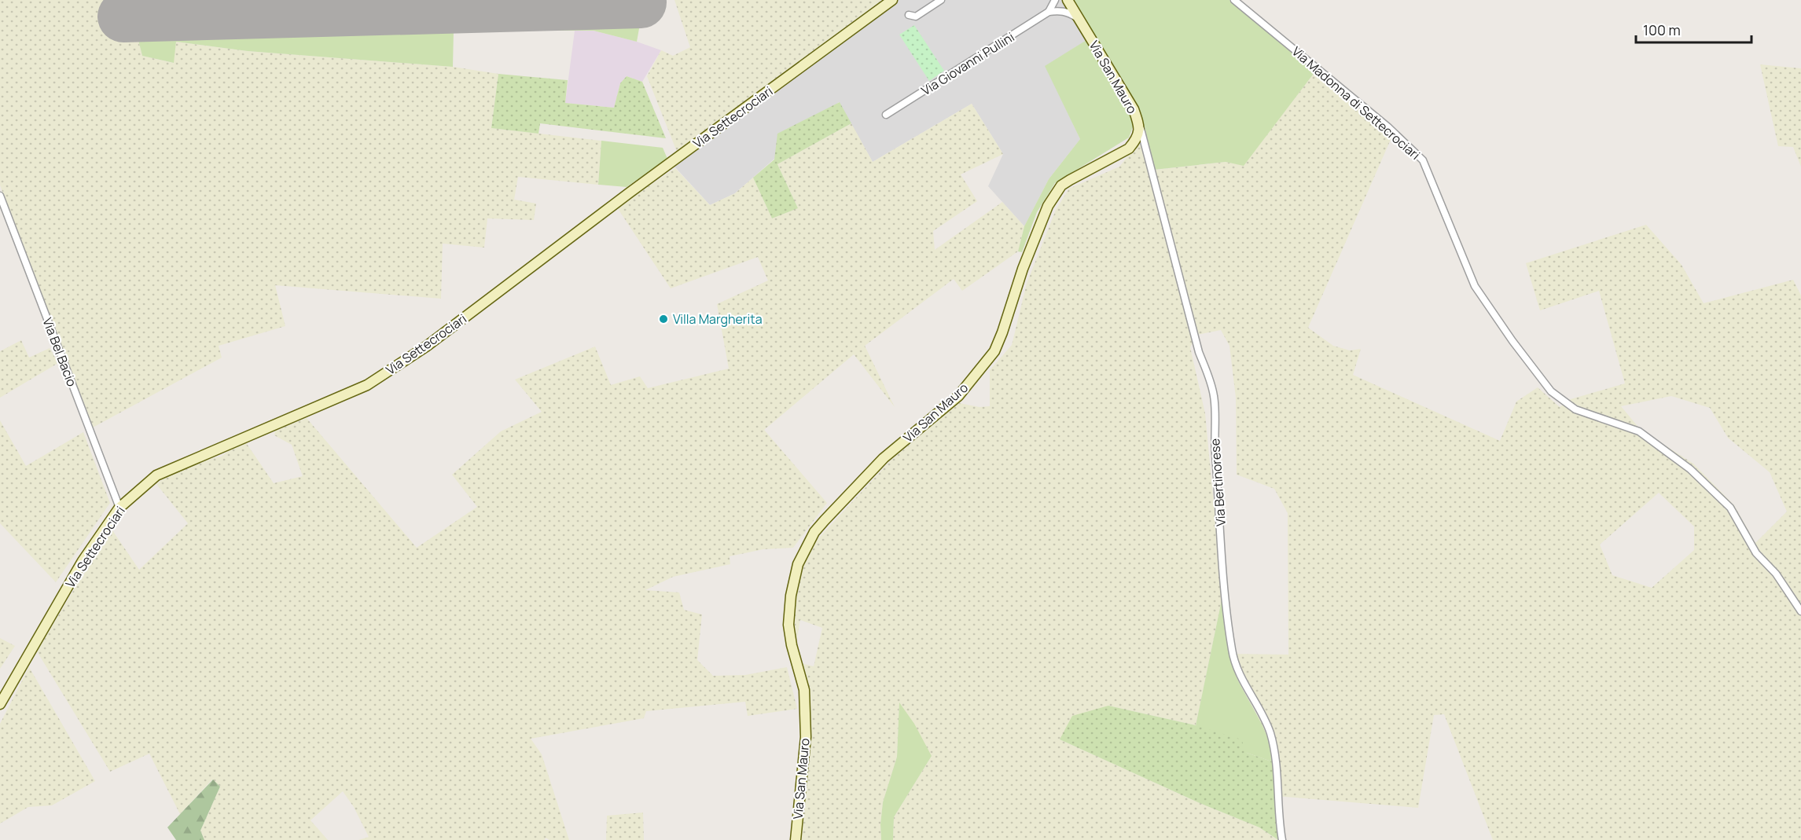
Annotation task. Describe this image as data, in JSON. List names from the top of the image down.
{
  "streets": {
    "main road": ["Via San Mauro", "Via Settecrociari"],
    "street": [
      "Via Giovanni Pullini",
      "Via Madonna di Settecrociari",
      "Via Bel Bacio",
      "Via Bertinorese"
    ]
  },
  "crossings": [
    ["Via Giovanni Pullini", "Via San Mauro"],
    ["Via San Mauro", "Via Bertinorese"],
    ["Via Settecrociari", "Via Bel Bacio"]
  ],
  "places": ["Villa Margherita"],
  "scale_bar": "100 m"
}
